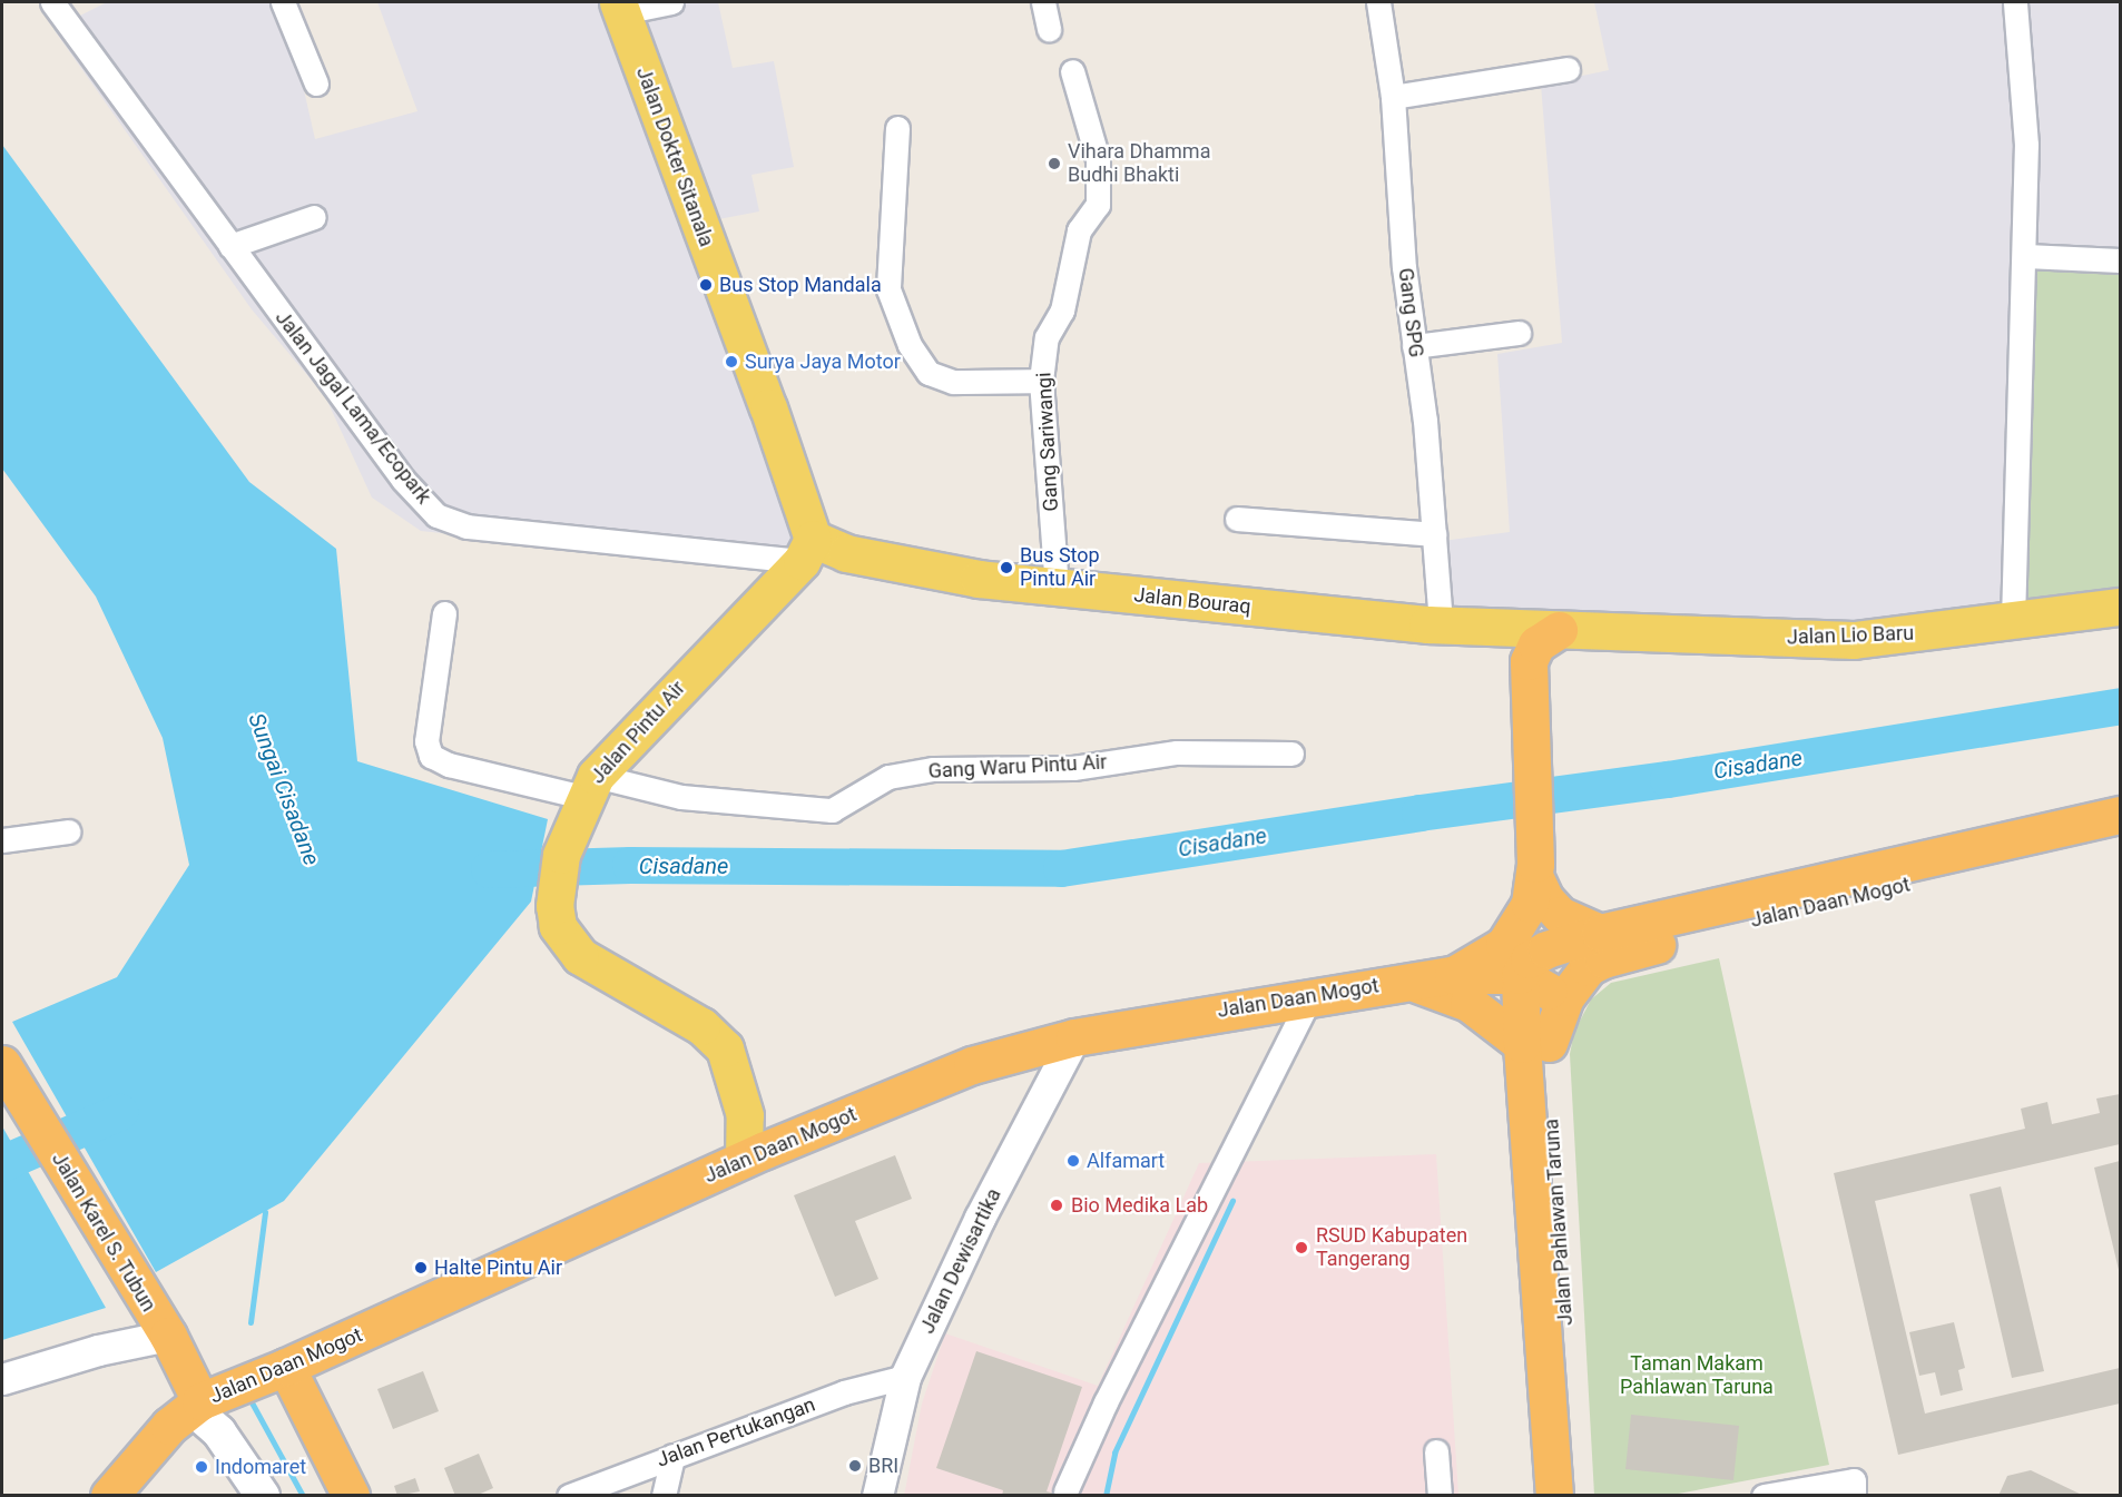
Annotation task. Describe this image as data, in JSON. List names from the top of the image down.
{
  "streets": {
    "highway": ["Jalan Daan Mogot", "Jalan Pahlawan Taruna", "Jalan Karel S. Tubun"],
    "main road": [
      "Jalan Dokter Sitanala",
      "Jalan Bouraq",
      "Jalan Lio Baru",
      "Jalan Pintu Air"
    ],
    "street": [
      "Gang SPG",
      "Jalan Jagal Lama/Ecopark",
      "Gang Sariwangi",
      "Gang Waru Pintu Air",
      "Jalan Dewisartika",
      "Jalan Pertukangan"
    ]
  },
  "crossings": [
    ["Jalan Dokter Sitanala", "Jalan Jagal Lama/Ecopark"],
    ["Jalan Dokter Sitanala", "Jalan Bouraq"],
    ["Jalan Dokter Sitanala", "Jalan Pintu Air"],
    ["Gang SPG", "Jalan Bouraq"],
    ["Jalan Jagal Lama/Ecopark", "Jalan Bouraq"],
    ["Jalan Jagal Lama/Ecopark", "Jalan Pintu Air"],
    ["Gang Sariwangi", "Jalan Bouraq"],
    ["Jalan Bouraq", "Jalan Lio Baru"],
    ["Jalan Bouraq", "Jalan Pintu Air"],
    ["Jalan Pintu Air", "Gang Waru Pintu Air"],
    ["Jalan Pintu Air", "Jalan Daan Mogot"],
    ["Jalan Daan Mogot", "Jalan Pahlawan Taruna"],
    ["Jalan Daan Mogot", "Jalan Karel S. Tubun"],
    ["Jalan Daan Mogot", "Jalan Dewisartika"],
    ["Jalan Dewisartika", "Jalan Pertukangan"]
  ],
  "water": ["Cisadane", "Sungai Cisadane"],
  "parks": ["Taman Makam Pahlawan Taruna"],
  "places": [
    "Vihara Dhamma Budhi Bhakti",
    "Bus Stop Mandala",
    "Surya Jaya Motor",
    "Bus Stop Pintu Air",
    "Alfamart",
    "Bio Medika Lab",
    "RSUD Kabupaten Tangerang",
    "Halte Pintu Air",
    "BRI",
    "Indomaret"
  ]
}
